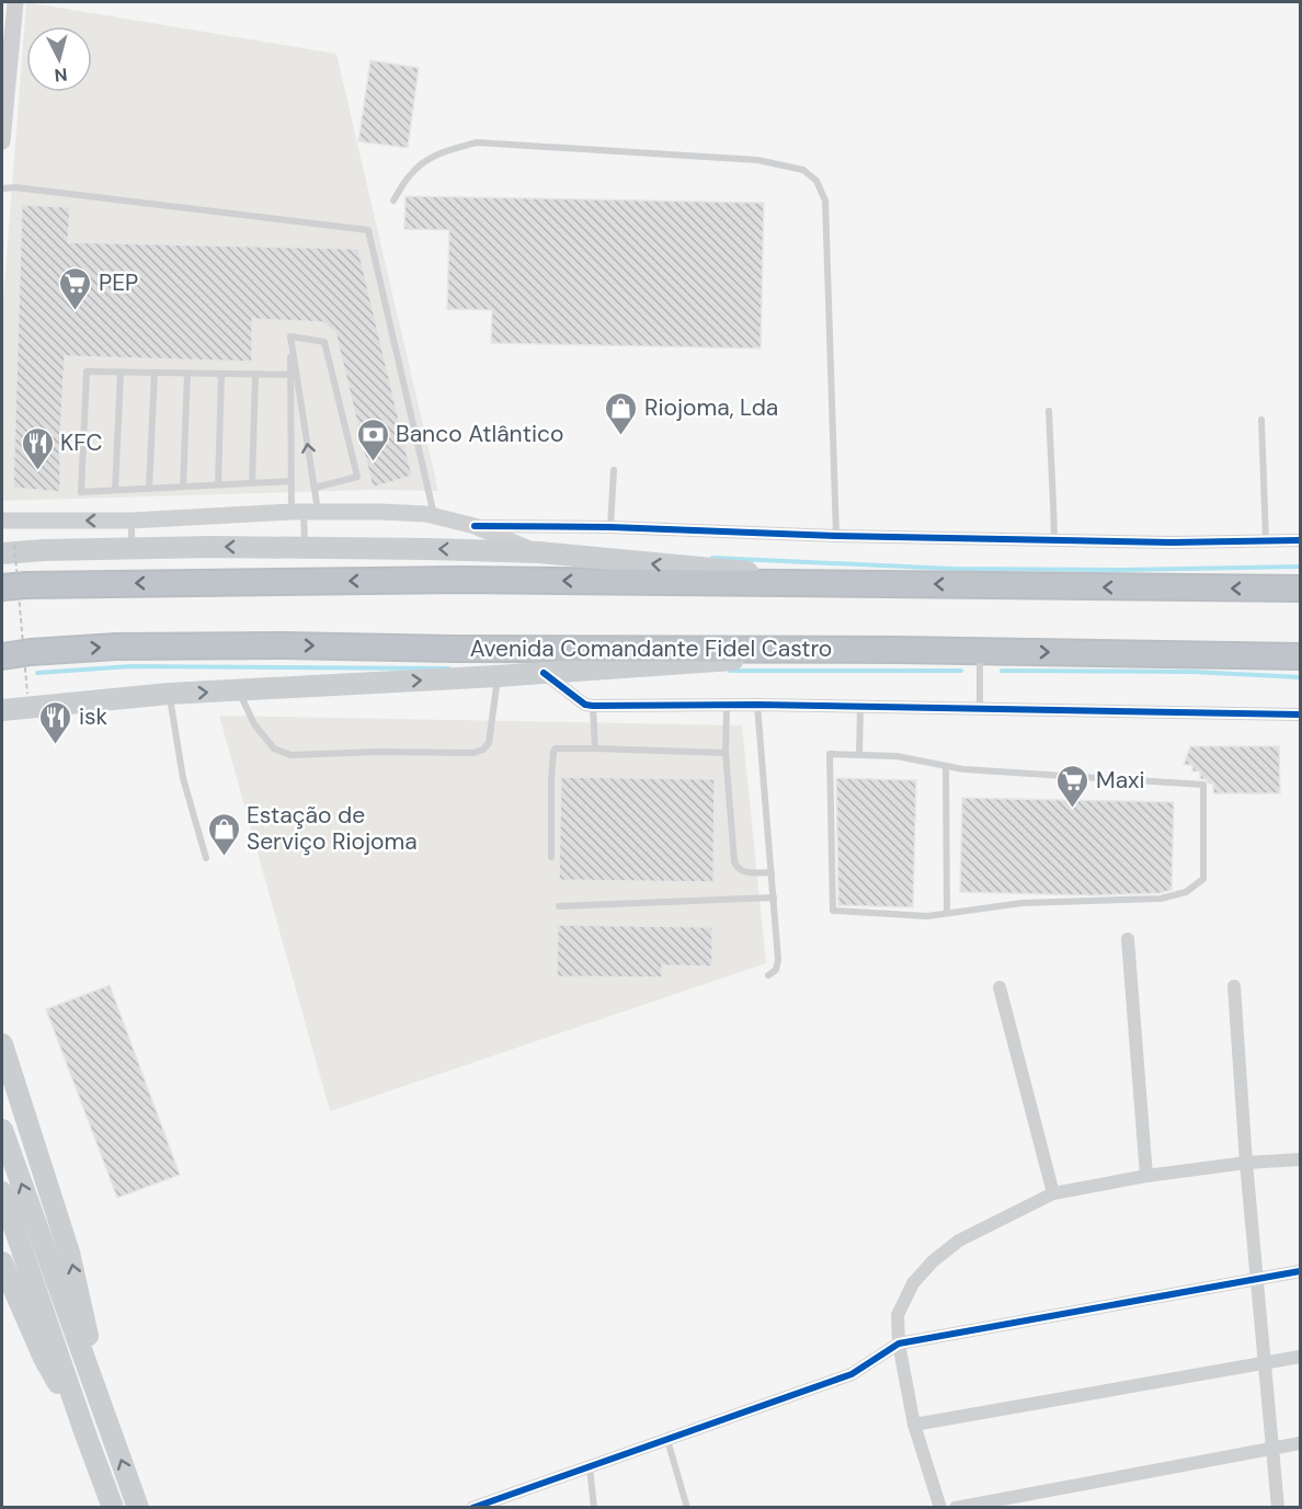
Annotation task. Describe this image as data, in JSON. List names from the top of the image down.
{
  "streets": {
    "highway": ["Avenida Comandante Fidel Castro"]
  },
  "places": {
    "supermarket": ["PEP", "Maxi"],
    "shop": ["Riojoma, Lda", "Estação de Serviço Riojoma"],
    "bank": ["Banco Atlântico"],
    "restaurant": ["KFC", "isk"]
  },
  "north": "bottom"
}
